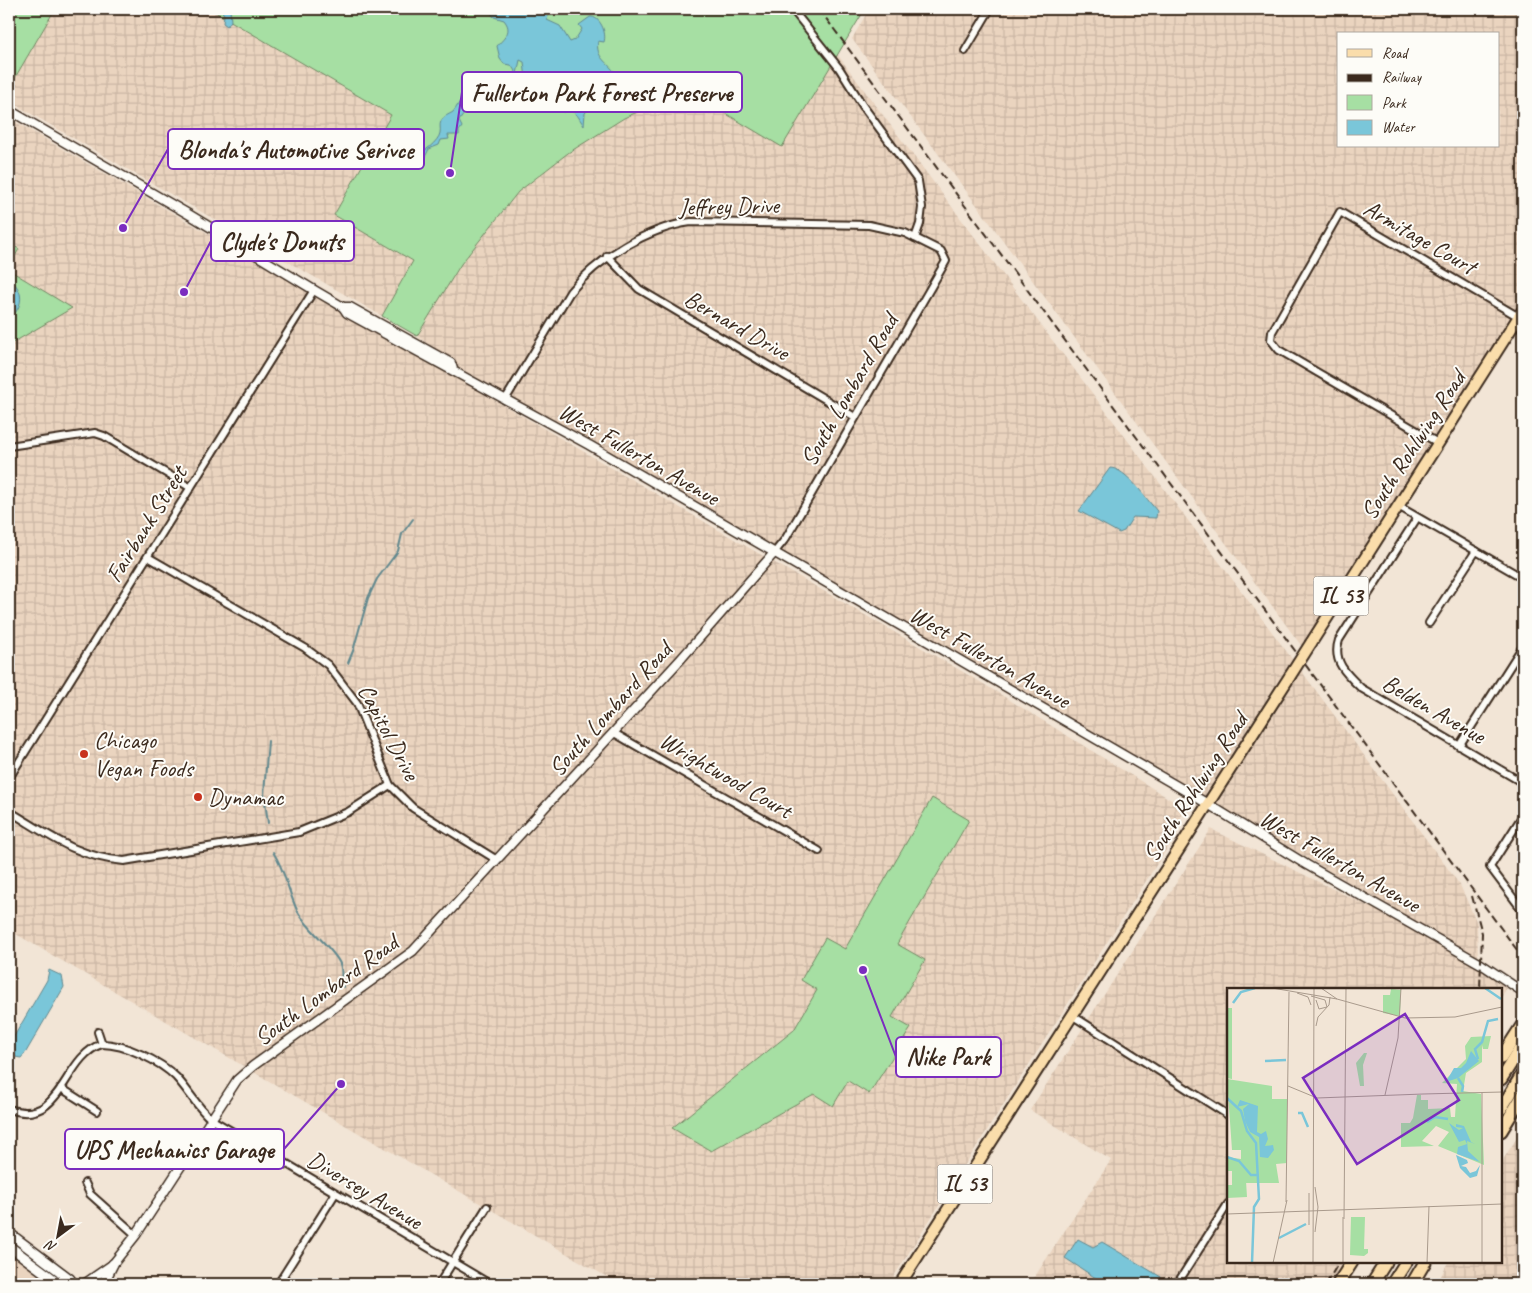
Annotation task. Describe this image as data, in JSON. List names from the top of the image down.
{
  "streets": {
    "main road": ["South Rohlwing Road", "IL 53"],
    "street": [
      "Jeffrey Drive",
      "Armitage Court",
      "Bernard Drive",
      "South Lombard Road",
      "West Fullerton Avenue",
      "Fairbank Street",
      "Belden Avenue",
      "Capitol Drive",
      "Wrightwood Court",
      "Diversey Avenue"
    ]
  },
  "crossings": [
    ["Jeffrey Drive", "Bernard Drive"],
    ["Jeffrey Drive", "South Lombard Road"],
    ["Jeffrey Drive", "West Fullerton Avenue"],
    ["Armitage Court", "South Rohlwing Road"],
    ["Bernard Drive", "South Lombard Road"],
    ["South Lombard Road", "West Fullerton Avenue"],
    ["South Lombard Road", "Capitol Drive"],
    ["South Lombard Road", "Wrightwood Court"],
    ["South Lombard Road", "Diversey Avenue"],
    ["South Rohlwing Road", "West Fullerton Avenue"],
    ["West Fullerton Avenue", "Fairbank Street"],
    ["Fairbank Street", "Capitol Drive"]
  ],
  "places": [
    "Fullerton Park Forest Preserve",
    "Blonda's Automotive Serivce",
    "Clyde's Donuts",
    "Chicago Vegan Foods",
    "Dynamac",
    "Nike Park",
    "UPS Mechanics Garage"
  ],
  "legend": [
    "Road",
    "Railway",
    "Park",
    "Water"
  ],
  "north": "bottom left"
}
